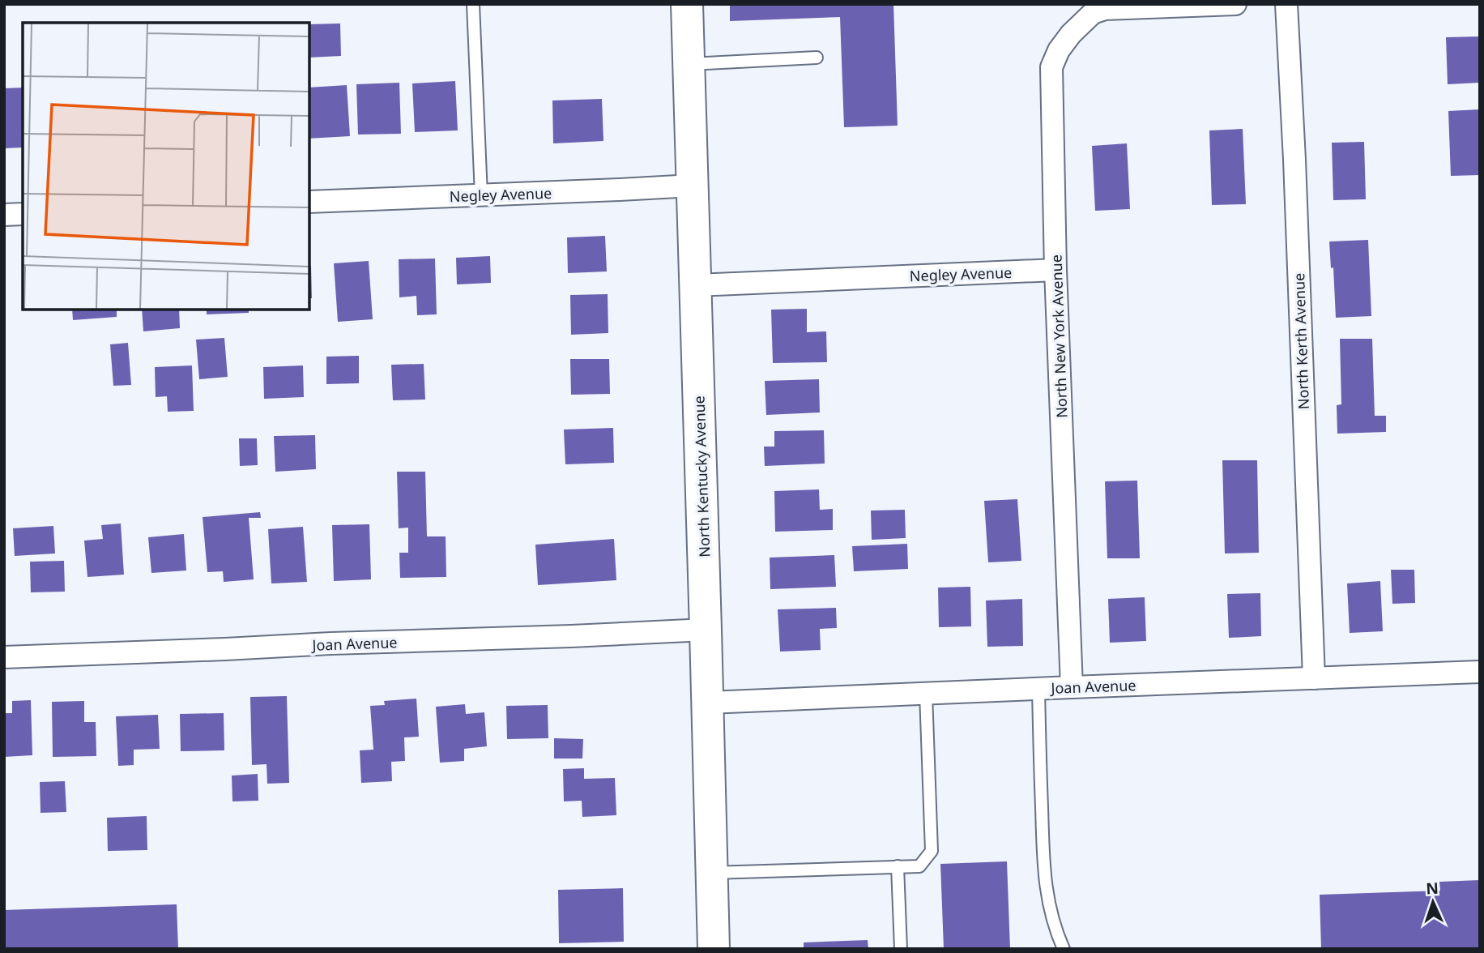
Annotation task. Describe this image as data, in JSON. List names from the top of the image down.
{
  "streets": {
    "street": [
      "Negley Avenue",
      "North New York Avenue",
      "North Kerth Avenue",
      "North Kentucky Avenue",
      "Joan Avenue"
    ]
  },
  "crossings": [
    ["Negley Avenue", "North New York Avenue"],
    ["Negley Avenue", "North Kentucky Avenue"],
    ["North New York Avenue", "Joan Avenue"],
    ["North Kerth Avenue", "Joan Avenue"],
    ["North Kentucky Avenue", "Joan Avenue"]
  ],
  "north": "top"
}
